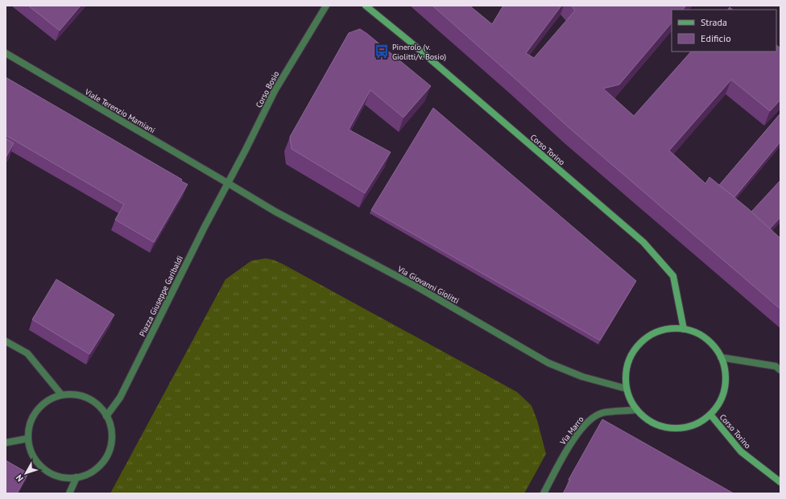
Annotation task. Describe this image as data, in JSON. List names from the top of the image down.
{
  "streets": {
    "main road": ["Corso Torino"],
    "street": [
      "Corso Bosio",
      "Viale Terenzio Mamiani",
      "Via Giovanni Giolitti",
      "Piazza Giuseppe Garibaldi",
      "Via Marro"
    ]
  },
  "crossings": [
    ["Corso Bosio", "Viale Terenzio Mamiani"],
    ["Corso Bosio", "Via Giovanni Giolitti"],
    ["Corso Bosio", "Piazza Giuseppe Garibaldi"],
    ["Viale Terenzio Mamiani", "Via Giovanni Giolitti"],
    ["Viale Terenzio Mamiani", "Piazza Giuseppe Garibaldi"],
    ["Corso Torino", "Via Giovanni Giolitti"],
    ["Corso Torino", "Via Marro"],
    ["Via Giovanni Giolitti", "Piazza Giuseppe Garibaldi"],
    ["Via Giovanni Giolitti", "Via Marro"]
  ],
  "places": {
    "bus stop": ["Pinerolo (v. Giolitti/v. Bosio)"]
  },
  "legend": ["Strada", "Edificio"],
  "north": "bottom left"
}
